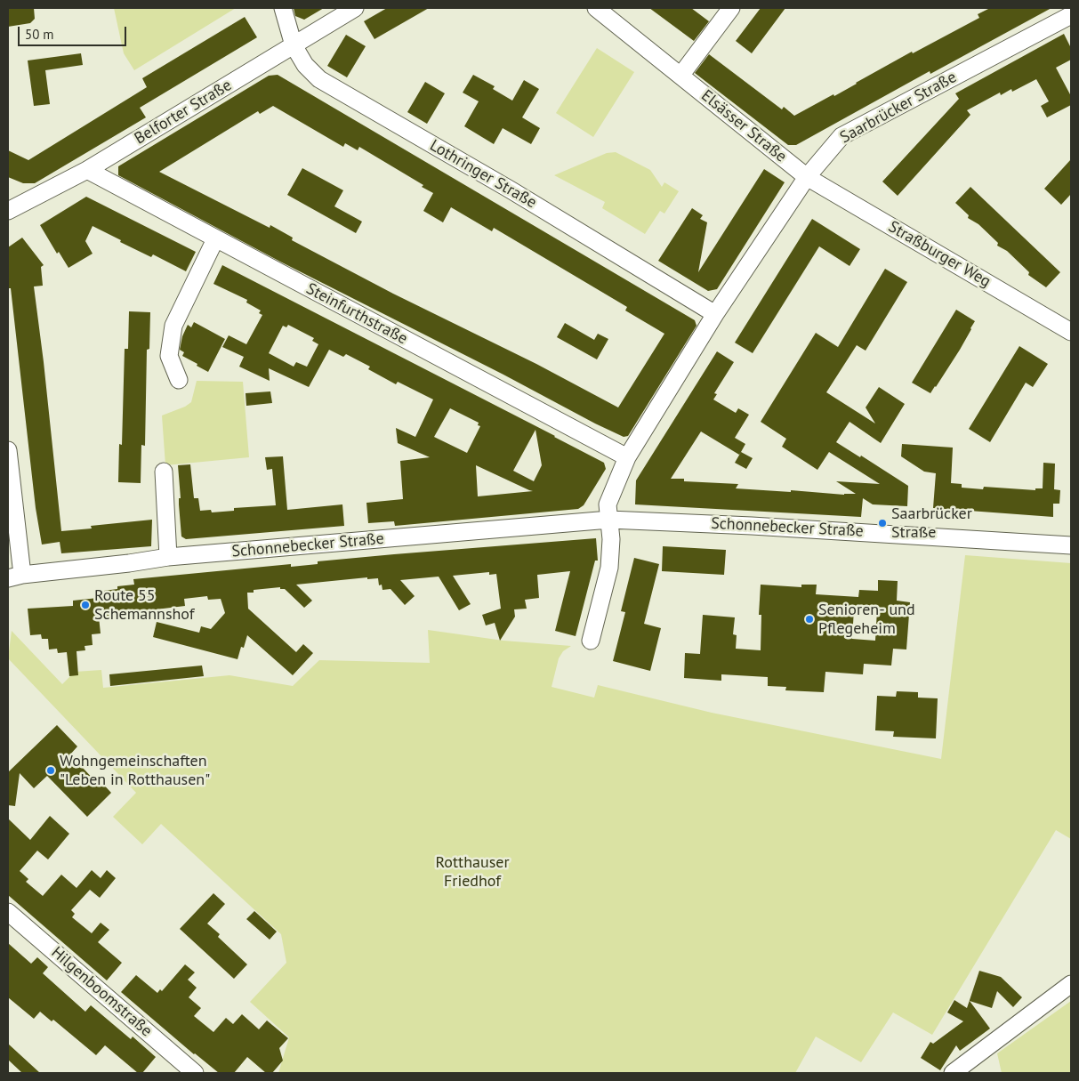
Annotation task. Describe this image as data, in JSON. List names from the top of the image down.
{
  "streets": {
    "street": [
      "Saarbrücker Straße",
      "Belforter Straße",
      "Elsässer Straße",
      "Lothringer Straße",
      "Straßburger Weg",
      "Steinfurthstraße",
      "Schonnebecker Straße",
      "Hilgenboomstraße"
    ]
  },
  "crossings": [
    ["Saarbrücker Straße", "Elsässer Straße"],
    ["Saarbrücker Straße", "Lothringer Straße"],
    ["Saarbrücker Straße", "Straßburger Weg"],
    ["Saarbrücker Straße", "Steinfurthstraße"],
    ["Saarbrücker Straße", "Schonnebecker Straße"],
    ["Belforter Straße", "Lothringer Straße"],
    ["Belforter Straße", "Steinfurthstraße"],
    ["Elsässer Straße", "Straßburger Weg"]
  ],
  "parks": ["Rotthauser Friedhof"],
  "places": [
    "Saarbrücker Straße",
    "Route 55 Schemannshof",
    "Senioren- und Pflegeheim",
    "Wohngemeinschaften \"Leben in Rotthausen\""
  ],
  "scale_bar": "50 m"
}
